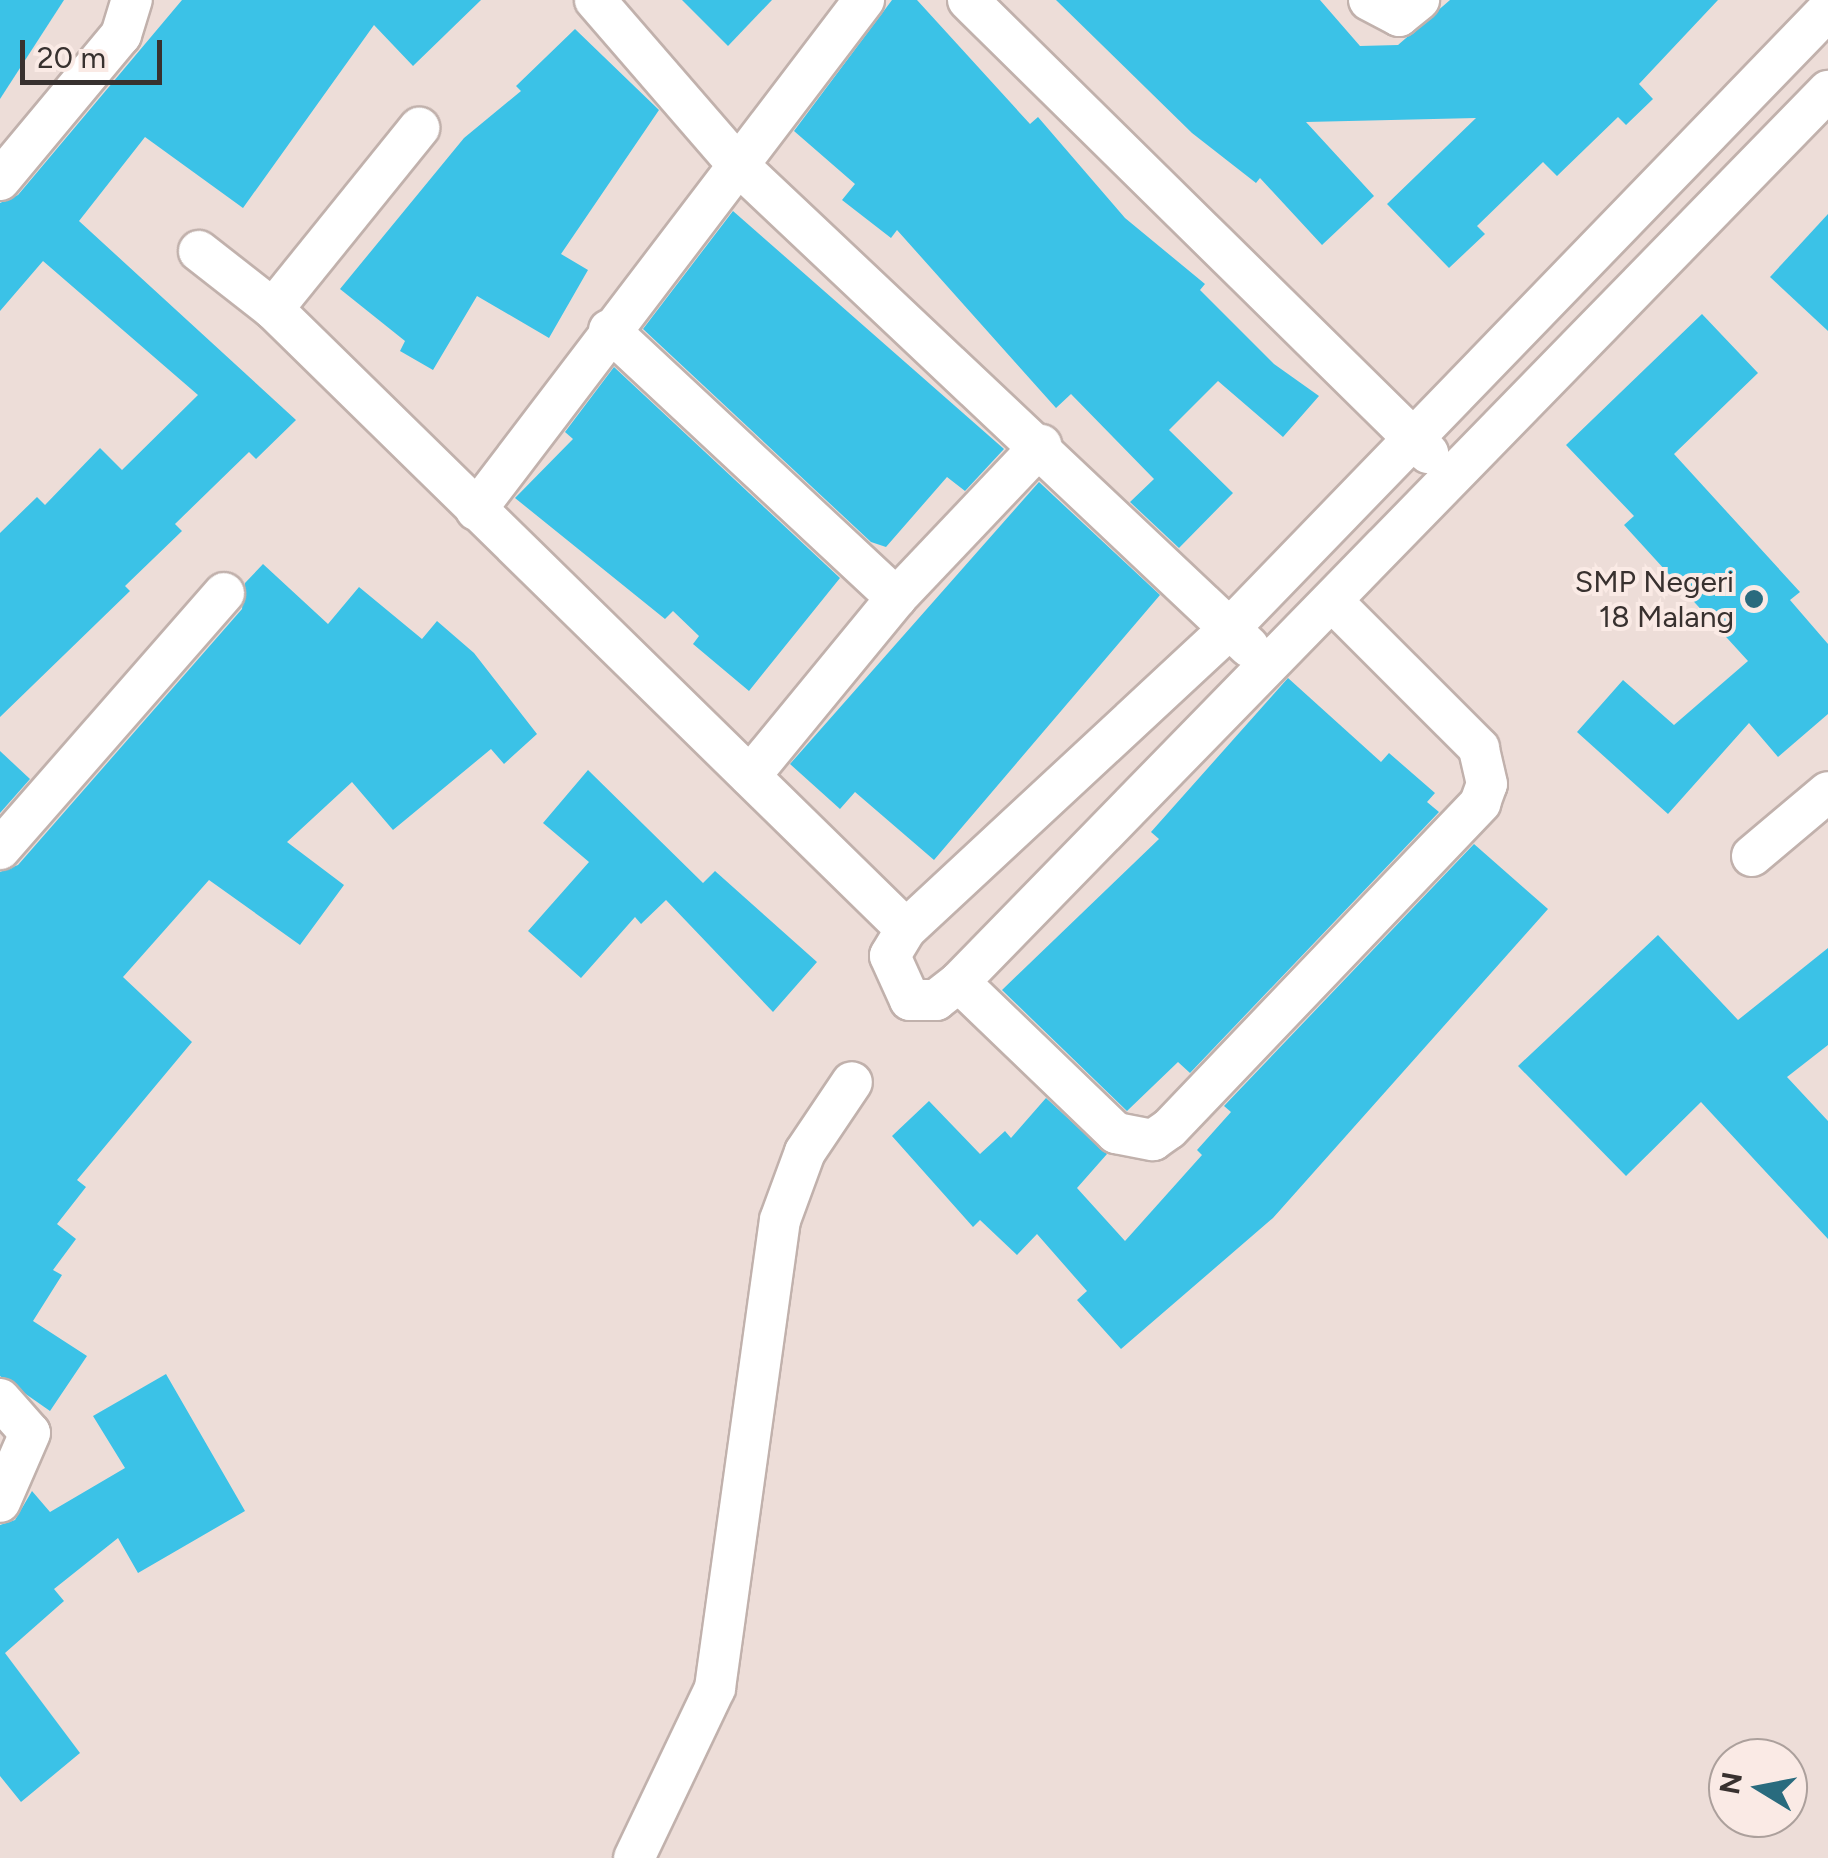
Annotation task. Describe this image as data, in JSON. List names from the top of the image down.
{
  "places": ["SMP Negeri 18 Malang"],
  "scale_bar": "20 m",
  "north": "left"
}
